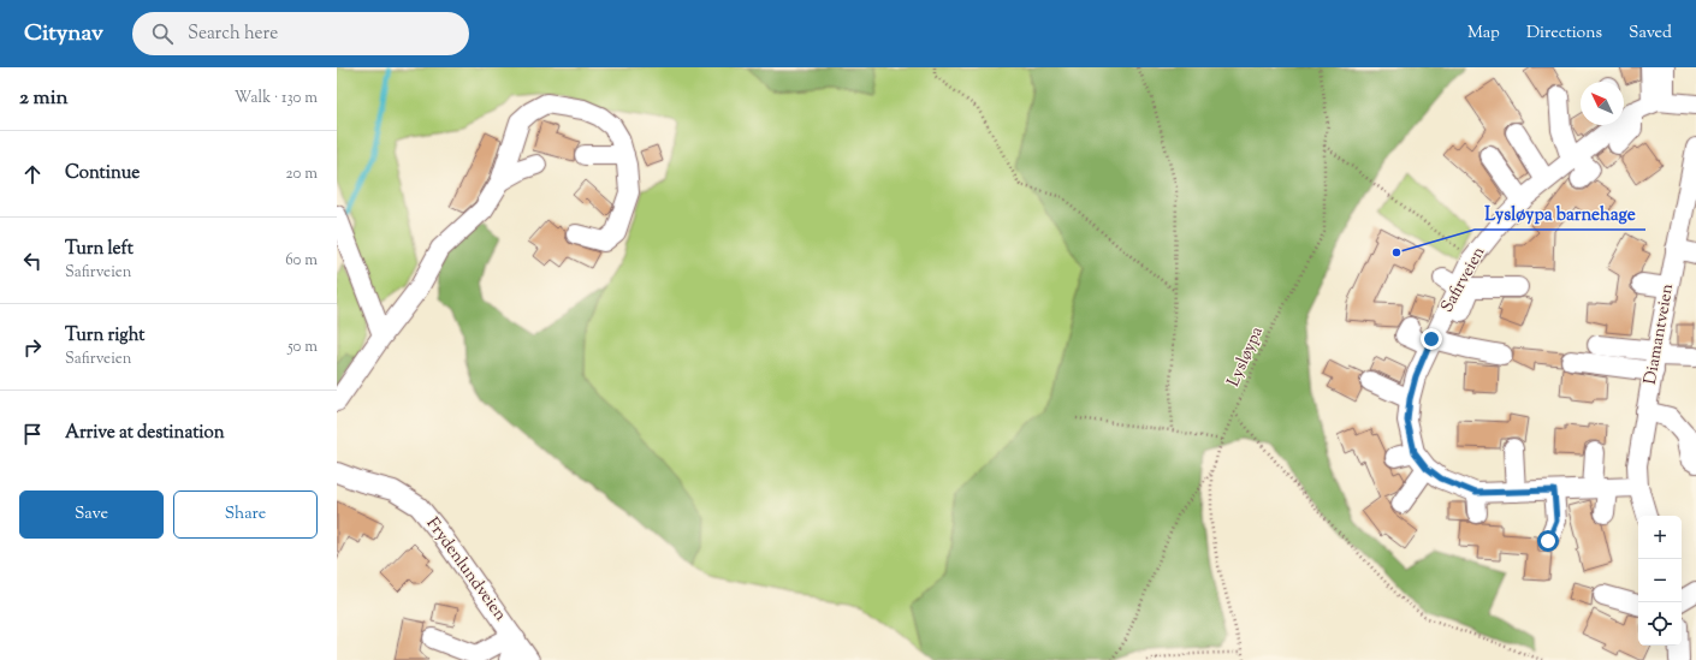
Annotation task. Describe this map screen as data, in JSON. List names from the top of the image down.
{
  "streets": {
    "street": ["Safirveien", "Diamantveien", "Frydenlundveien"],
    "path": ["Lysløypa"]
  },
  "crossings": [
    ["Safirveien", "Diamantveien"]
  ],
  "places": ["Lysløypa barnehage"],
  "north": "top left",
  "page": {
    "header": "Citynav",
    "search": "Search here",
    "nav": ["Map", "Directions", "Saved"],
    "heading": ["2 min", "Walk · 130 m"],
    "list": [
      ["Continue", "20 m"],
      ["Turn left", "Safirveien", "60 m"],
      ["Turn right", "Safirveien", "50 m"],
      "Arrive at destination"
    ],
    "buttons": ["Save", "Share"],
    "map_buttons": ["+", "−"]
  }
}
